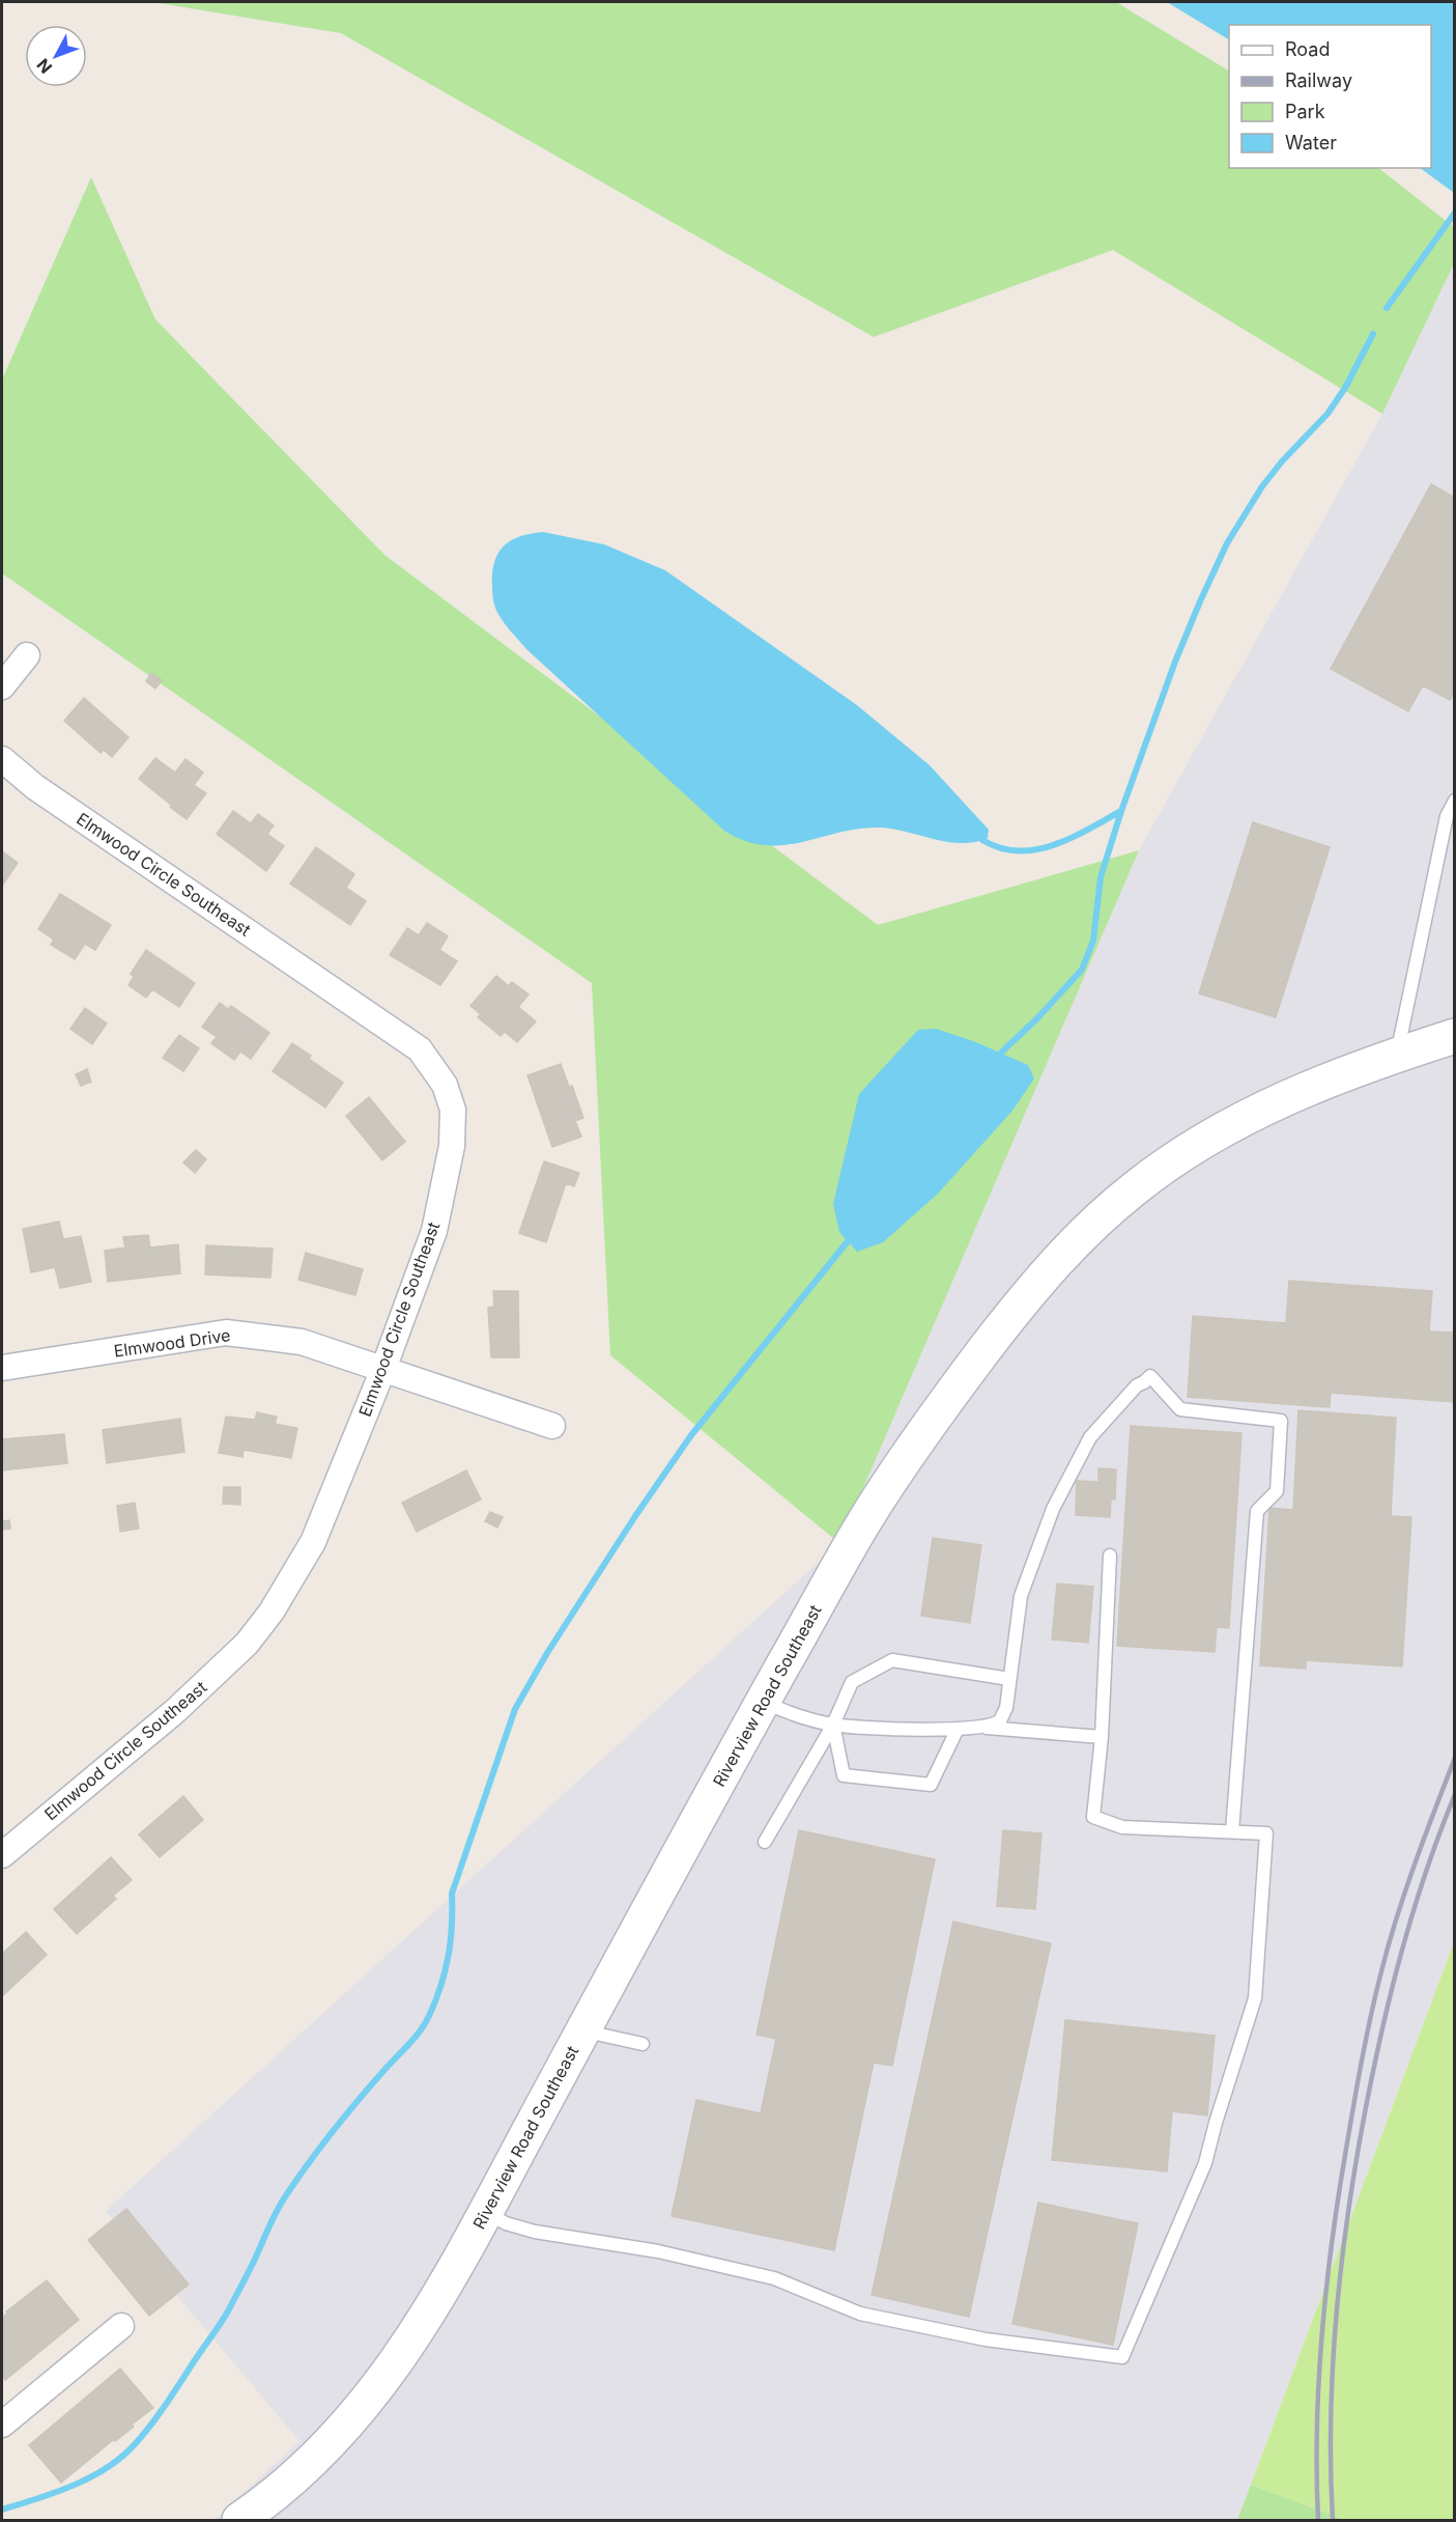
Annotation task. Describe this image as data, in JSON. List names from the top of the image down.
{
  "streets": {
    "street": ["Elmwood Circle Southeast", "Elmwood Drive", "Riverview Road Southeast"]
  },
  "crossings": [
    ["Elmwood Circle Southeast", "Elmwood Drive"]
  ],
  "legend": [
    "Road",
    "Railway",
    "Park",
    "Water"
  ],
  "north": "bottom left"
}
